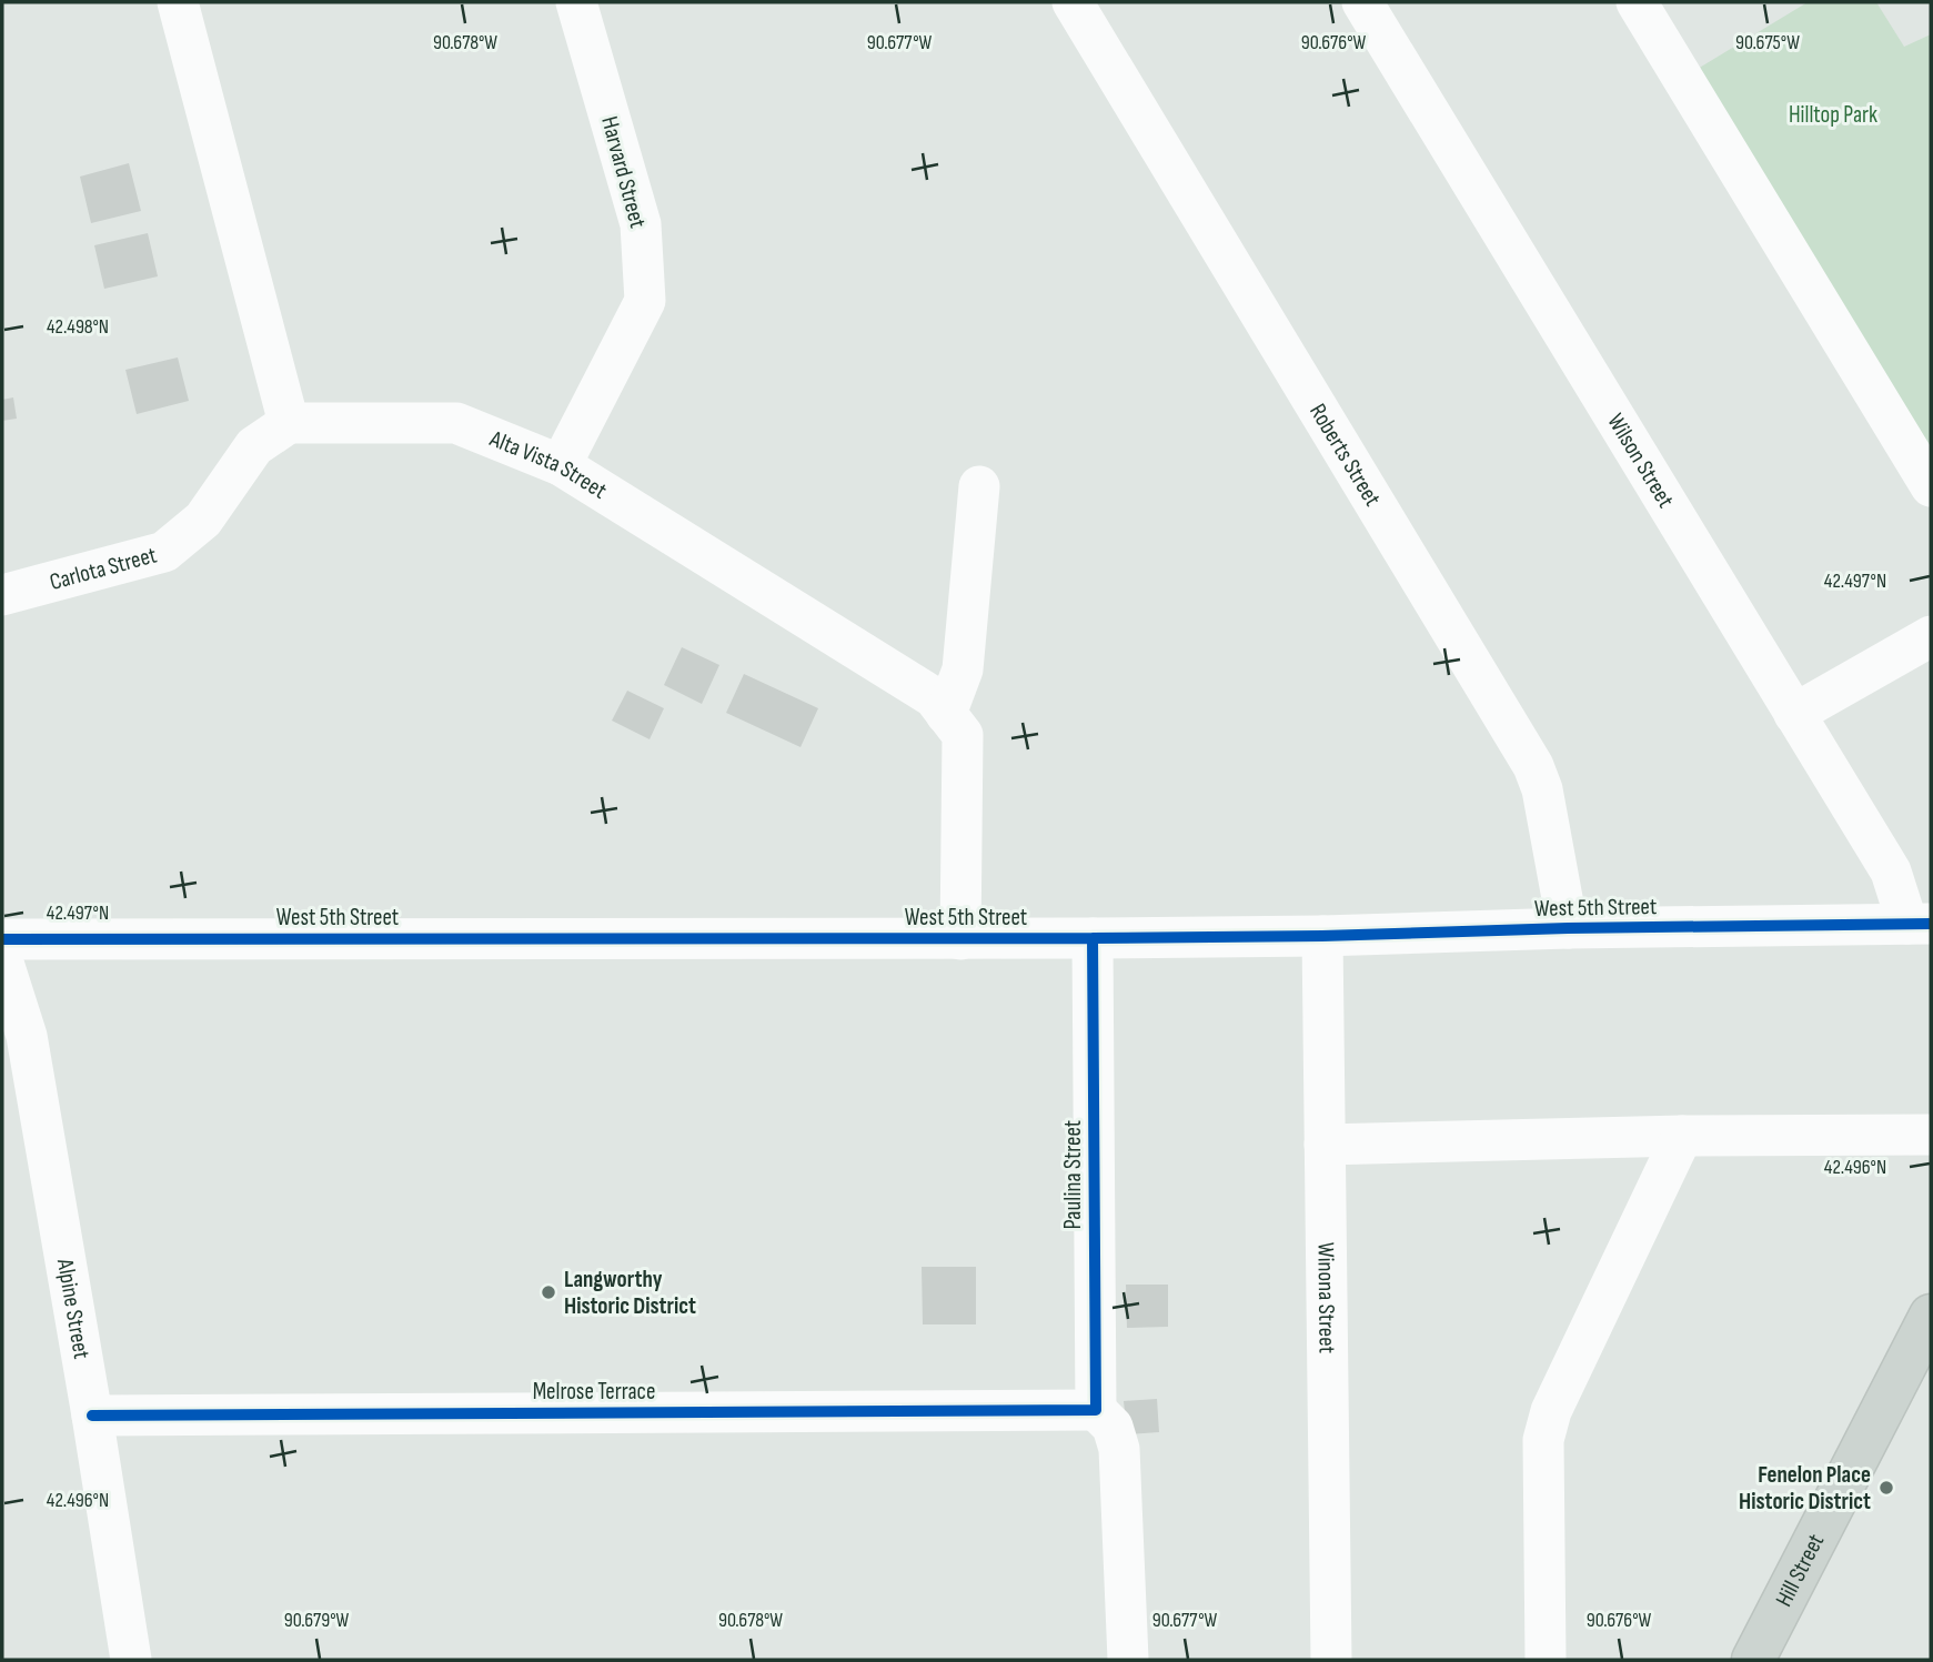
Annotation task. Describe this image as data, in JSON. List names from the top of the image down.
{
  "streets": {
    "main road": ["Hill Street"],
    "street": [
      "Harvard Street",
      "Roberts Street",
      "Wilson Street",
      "Alta Vista Street",
      "Carlota Street",
      "West 5th Street",
      "Paulina Street",
      "Winona Street",
      "Alpine Street",
      "Melrose Terrace"
    ]
  },
  "crossings": [
    ["Harvard Street", "Alta Vista Street"],
    ["Roberts Street", "West 5th Street"],
    ["Wilson Street", "West 5th Street"],
    ["Alta Vista Street", "Carlota Street"],
    ["Alta Vista Street", "West 5th Street"],
    ["West 5th Street", "Paulina Street"],
    ["West 5th Street", "Winona Street"],
    ["Paulina Street", "Melrose Terrace"],
    ["Alpine Street", "Melrose Terrace"]
  ],
  "parks": ["Hilltop Park"],
  "places": ["Langworthy Historic District", "Fenelon Place Historic District"],
  "coordinates": [
    "90.678°W",
    "90.676°W",
    "90.675°W",
    "90.677°W",
    "42.498°N",
    "42.497°N",
    "42.496°N",
    "90.679°W"
  ]
}
